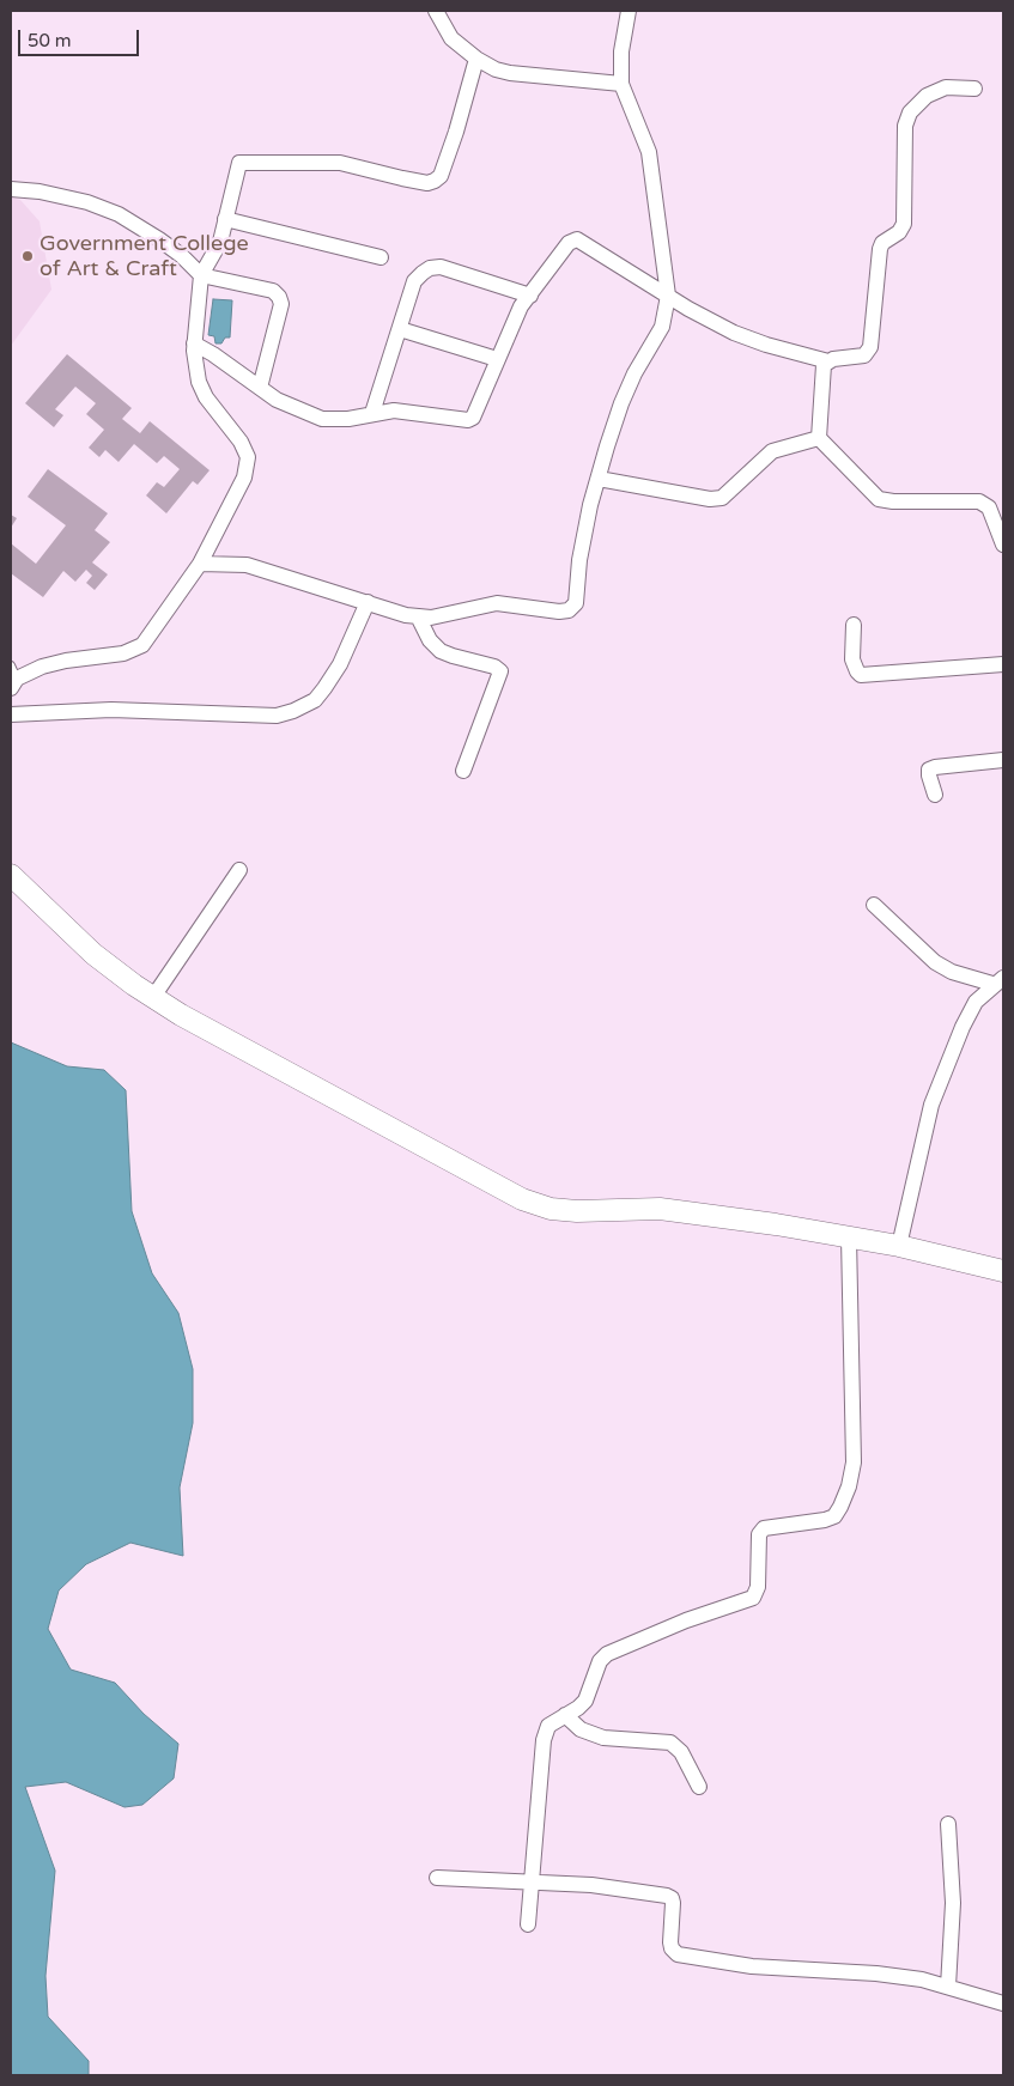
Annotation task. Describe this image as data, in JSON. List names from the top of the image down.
{
  "places": ["Government College of Art & Craft"],
  "scale_bar": "50 m"
}
